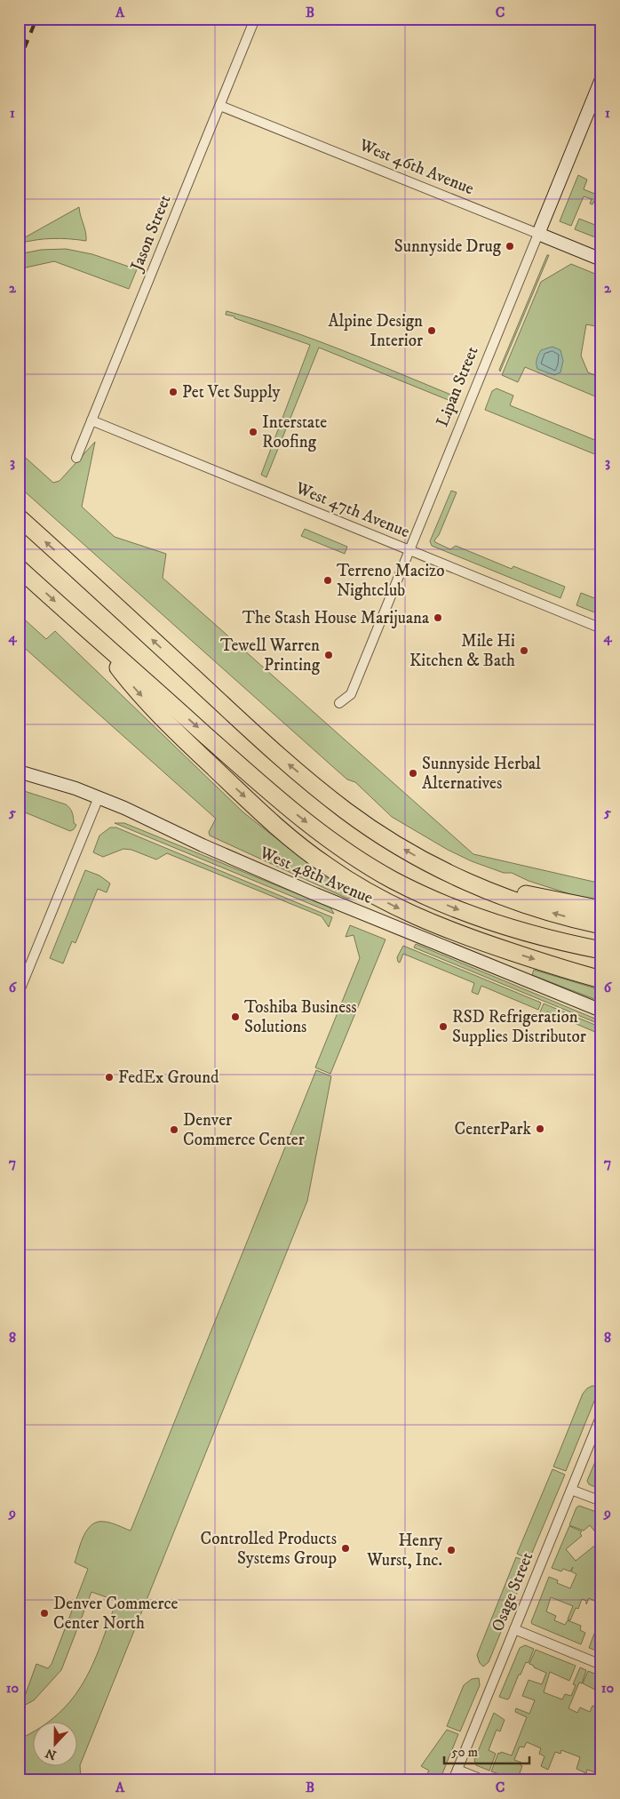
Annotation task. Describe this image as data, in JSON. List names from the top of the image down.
{
  "streets": {
    "street": [
      "West 46th Avenue",
      "Jason Street",
      "Lipan Street",
      "West 47th Avenue",
      "West 48th Avenue",
      "Osage Street"
    ]
  },
  "crossings": [
    ["West 46th Avenue", "Jason Street"],
    ["West 46th Avenue", "Lipan Street"],
    ["Jason Street", "West 47th Avenue"],
    ["Lipan Street", "West 47th Avenue"]
  ],
  "places": [
    "Sunnyside Drug",
    "Alpine Design Interior",
    "Pet Vet Supply",
    "Interstate Roofing",
    "Terreno Macizo Nightclub",
    "The Stash House Marijuana",
    "Mile Hi Kitchen & Bath",
    "Tewell Warren Printing",
    "Sunnyside Herbal Alternatives",
    "Toshiba Business Solutions",
    "RSD Refrigeration Supplies Distributor",
    "FedEx Ground",
    "CenterPark",
    "Denver Commerce Center",
    "Controlled Products Systems Group",
    "Henry Wurst, Inc.",
    "Denver Commerce Center North"
  ],
  "scale_bar": "50 m",
  "north": "bottom",
  "grid": {
    "columns": ["A", "B", "C"],
    "rows": [
      "1",
      "2",
      "3",
      "4",
      "5",
      "6",
      "7",
      "8",
      "9",
      "10"
    ]
  }
}
